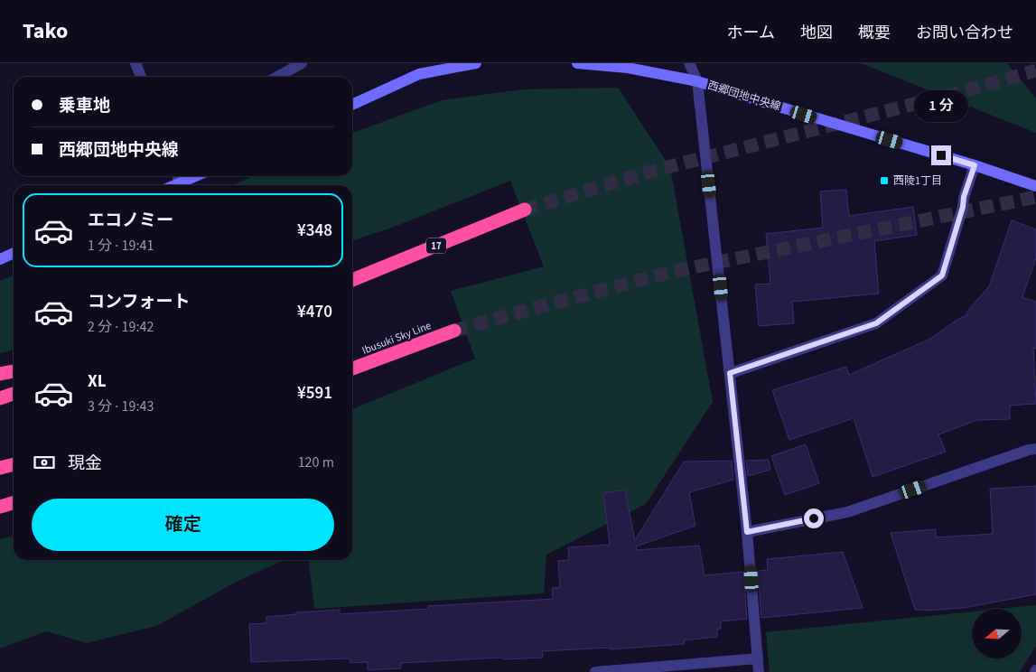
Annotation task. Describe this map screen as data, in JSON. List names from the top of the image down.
{
  "streets": {
    "highway": ["17", "Ibusuki Sky Line"],
    "street": ["西郷団地中央線"]
  },
  "places": {
    "transit": ["西陵1丁目"]
  },
  "north": "left",
  "page": {
    "header": "Tako",
    "nav": [
      "ホーム",
      "地図",
      "概要",
      "お問い合わせ"
    ],
    "banner": ["乗車地", "西郷団地中央線"],
    "bubble": "1 分",
    "list": [
      {
        "name": "エコノミー",
        "note": "1 分 · 19:41",
        "value": "¥348"
      },
      {
        "name": "コンフォート",
        "note": "2 分 · 19:42",
        "value": "¥470"
      },
      {
        "name": "XL",
        "note": "3 分 · 19:43",
        "value": "¥591"
      }
    ],
    "pay": ["現金", "120 m"],
    "buttons": "確定"
  }
}
